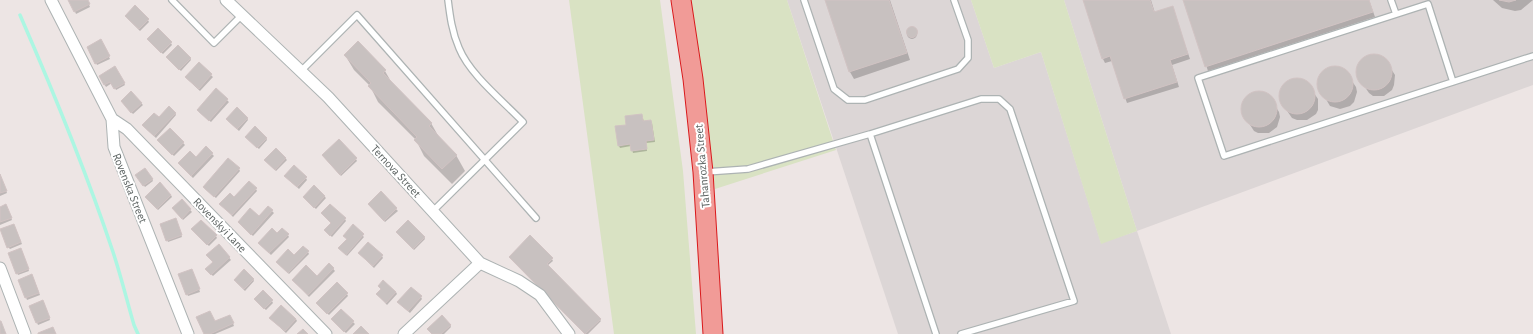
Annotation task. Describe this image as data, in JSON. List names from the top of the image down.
{
  "streets": {
    "highway": ["Tahanrozka Street"],
    "street": ["Ternova Street", "Rovenska Street", "Rovenskyi Lane"]
  },
  "crossings": [
    ["Rovenska Street", "Rovenskyi Lane"]
  ]
}
